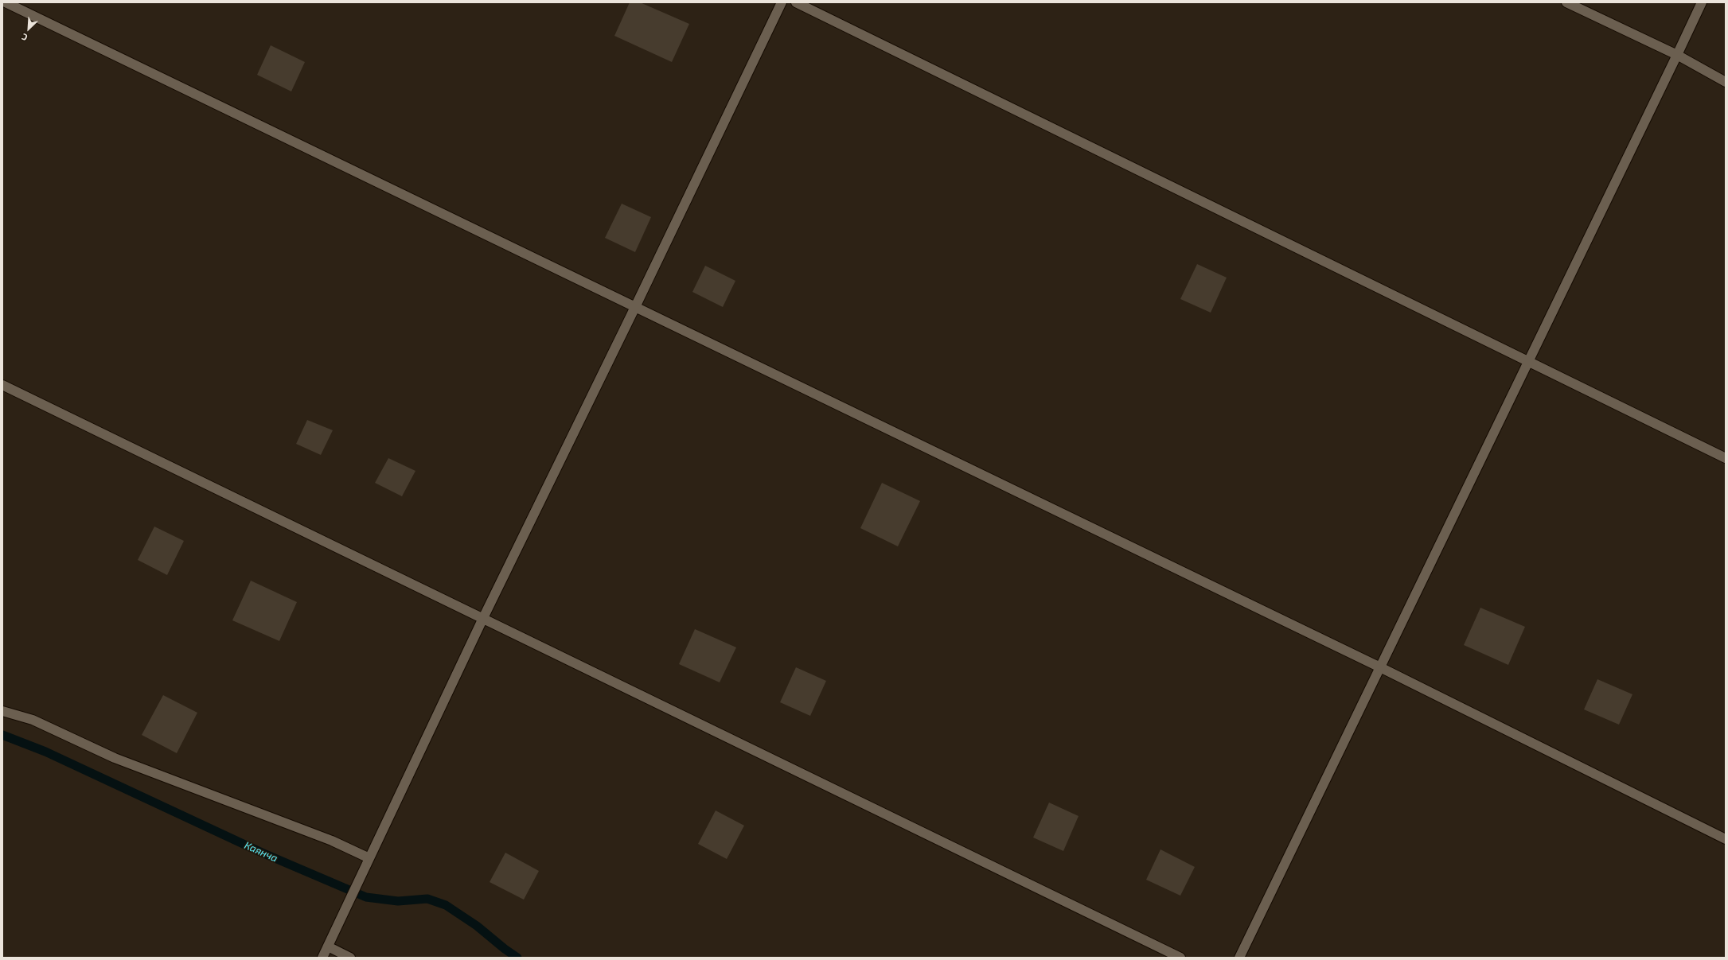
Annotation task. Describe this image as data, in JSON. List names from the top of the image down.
{
  "water": ["Каянча"],
  "north": "bottom left"
}
